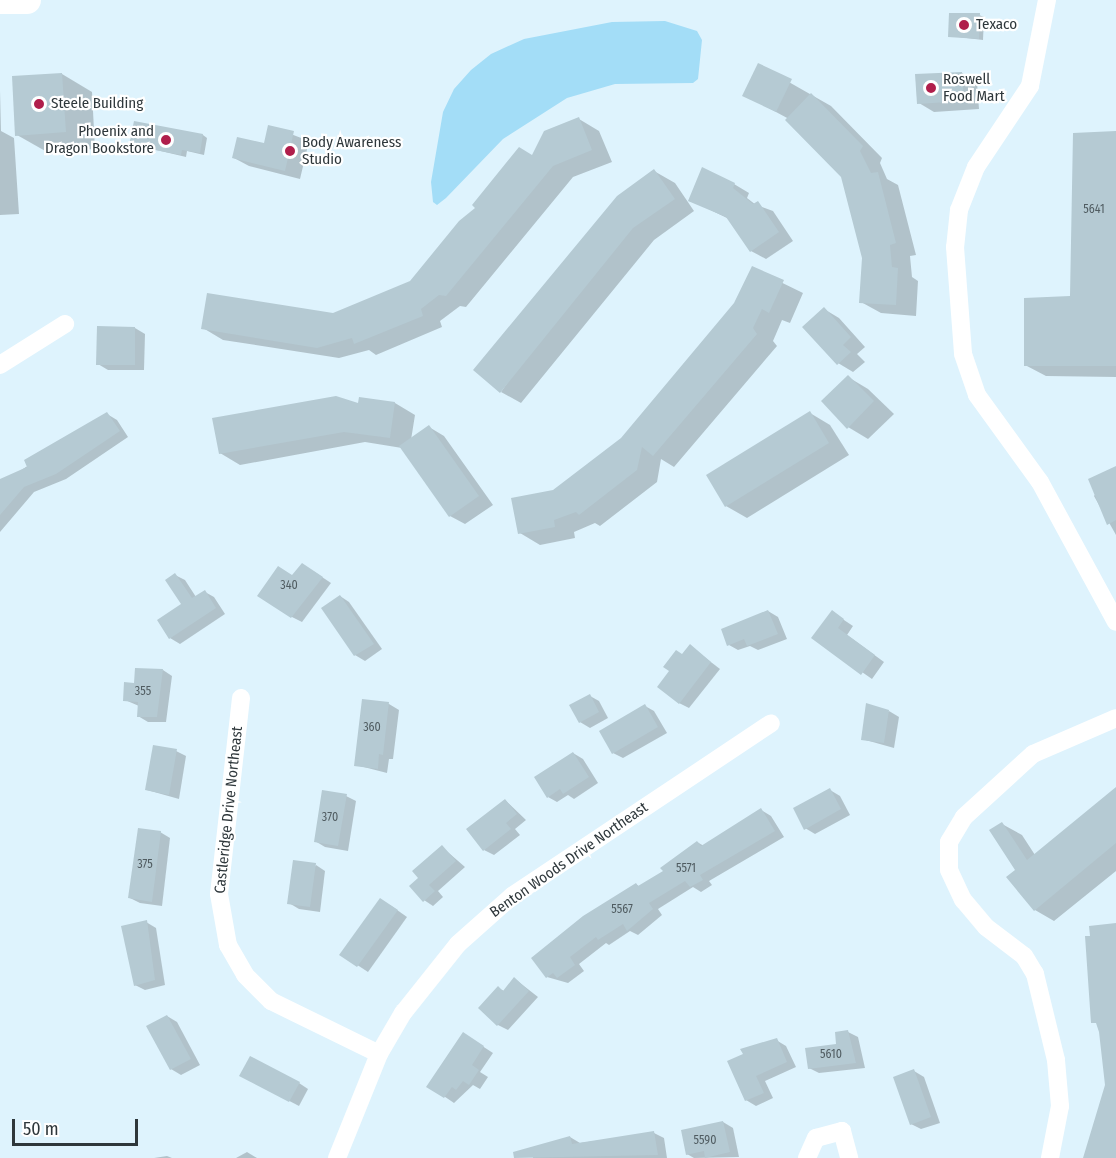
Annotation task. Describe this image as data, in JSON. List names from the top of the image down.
{
  "streets": {
    "street": ["Castleridge Drive Northeast", "Benton Woods Drive Northeast"]
  },
  "crossings": [
    ["Castleridge Drive Northeast", "Benton Woods Drive Northeast"]
  ],
  "places": [
    "Texaco",
    "Roswell Food Mart",
    "Steele Building",
    "Phoenix and Dragon Bookstore",
    "Body Awareness Studio"
  ],
  "house_numbers": [
    "5641",
    "340",
    "355",
    "360",
    "370",
    "375",
    "5571",
    "5567",
    "5610",
    "5590"
  ],
  "scale_bar": "50 m"
}
